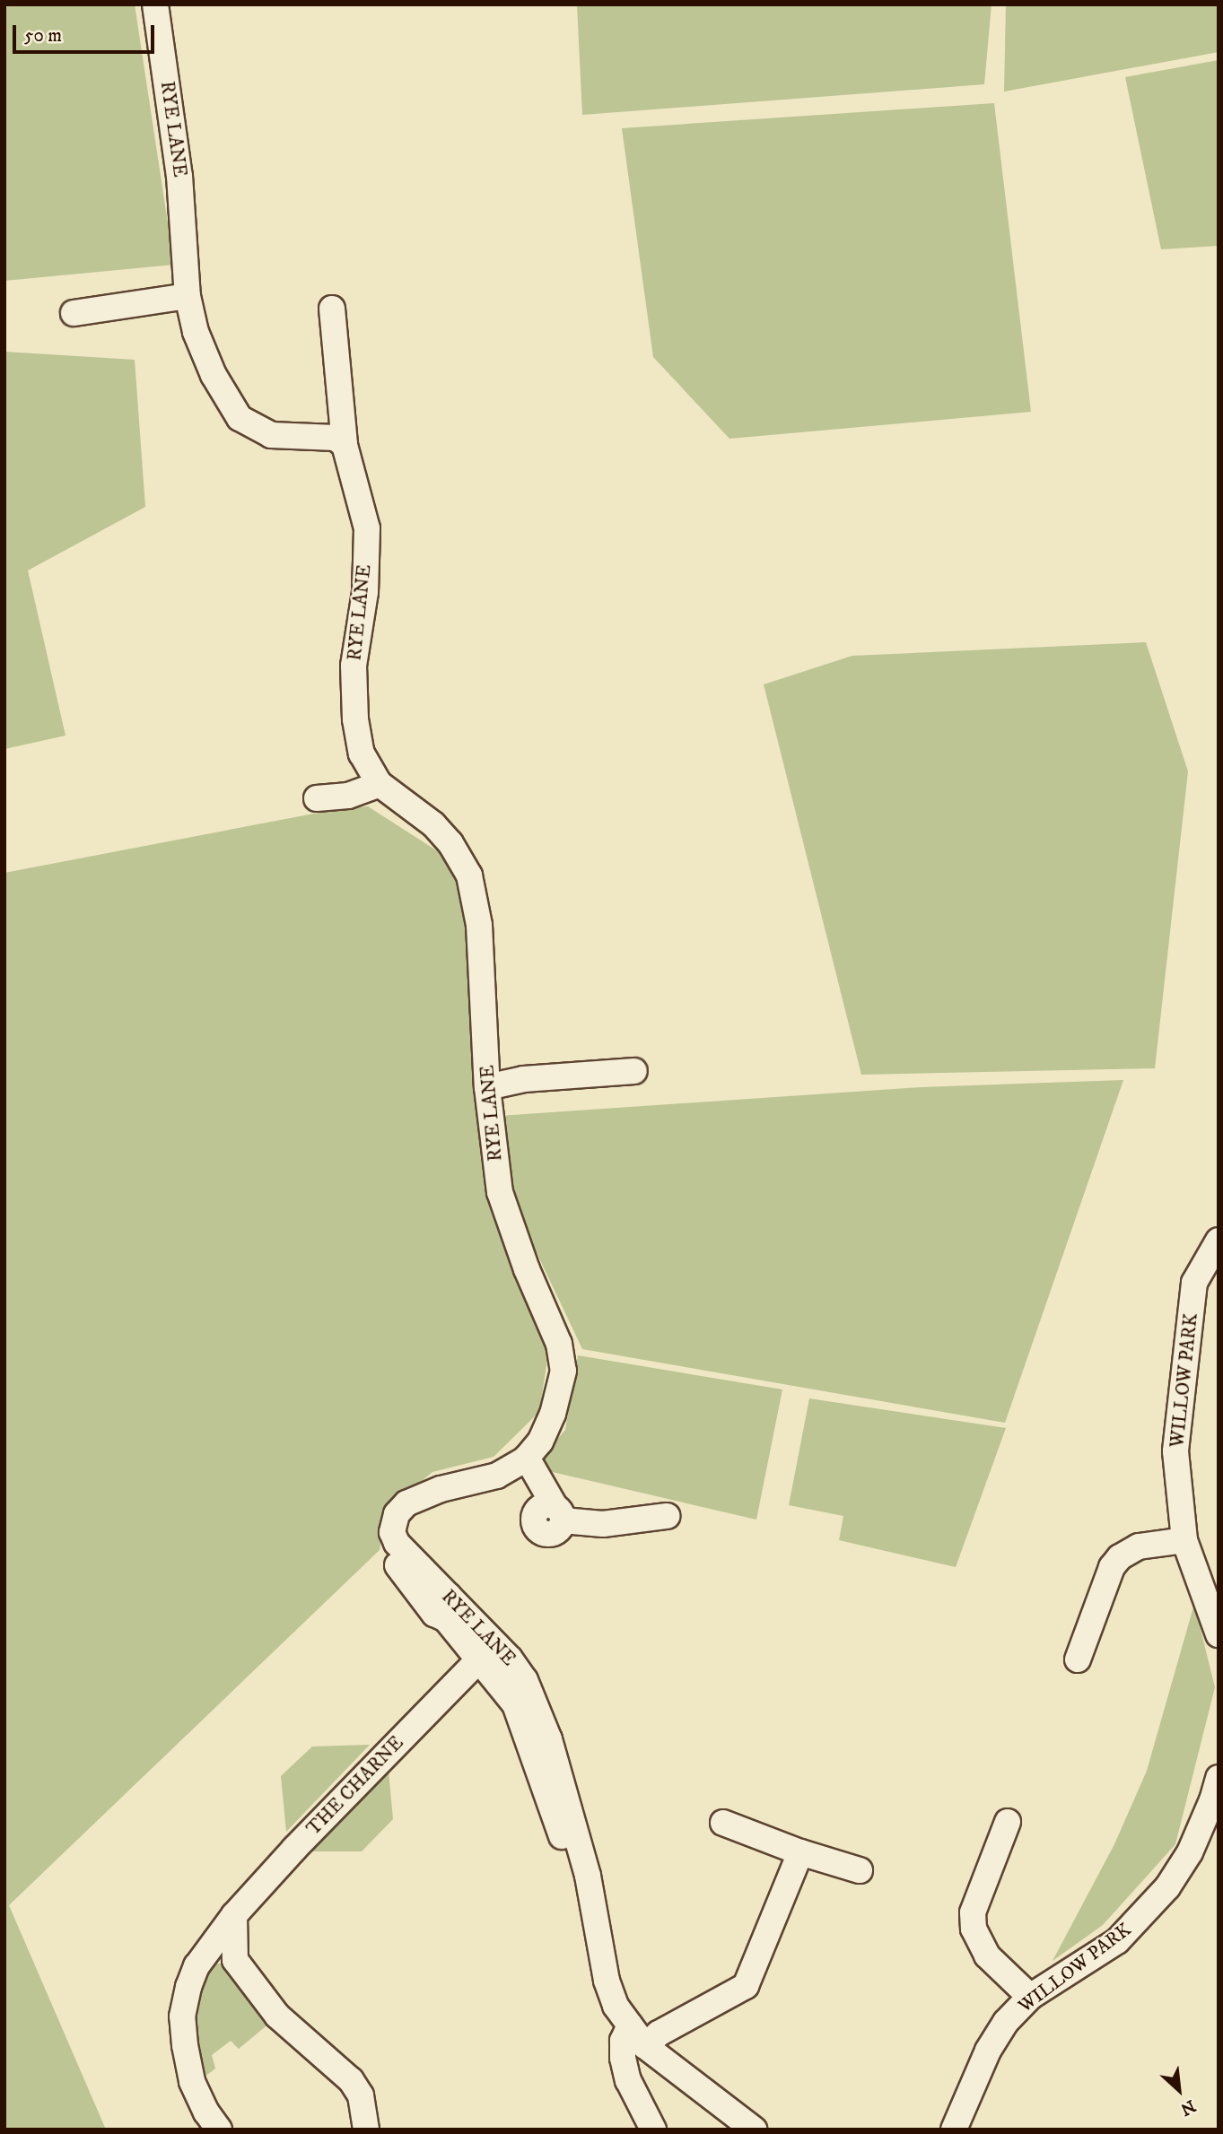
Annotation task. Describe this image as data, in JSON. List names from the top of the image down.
{
  "streets": {
    "street": ["RYE LANE", "WILLOW PARK", "THE CHARNE"]
  },
  "scale_bar": "50 m",
  "north": "bottom right"
}
